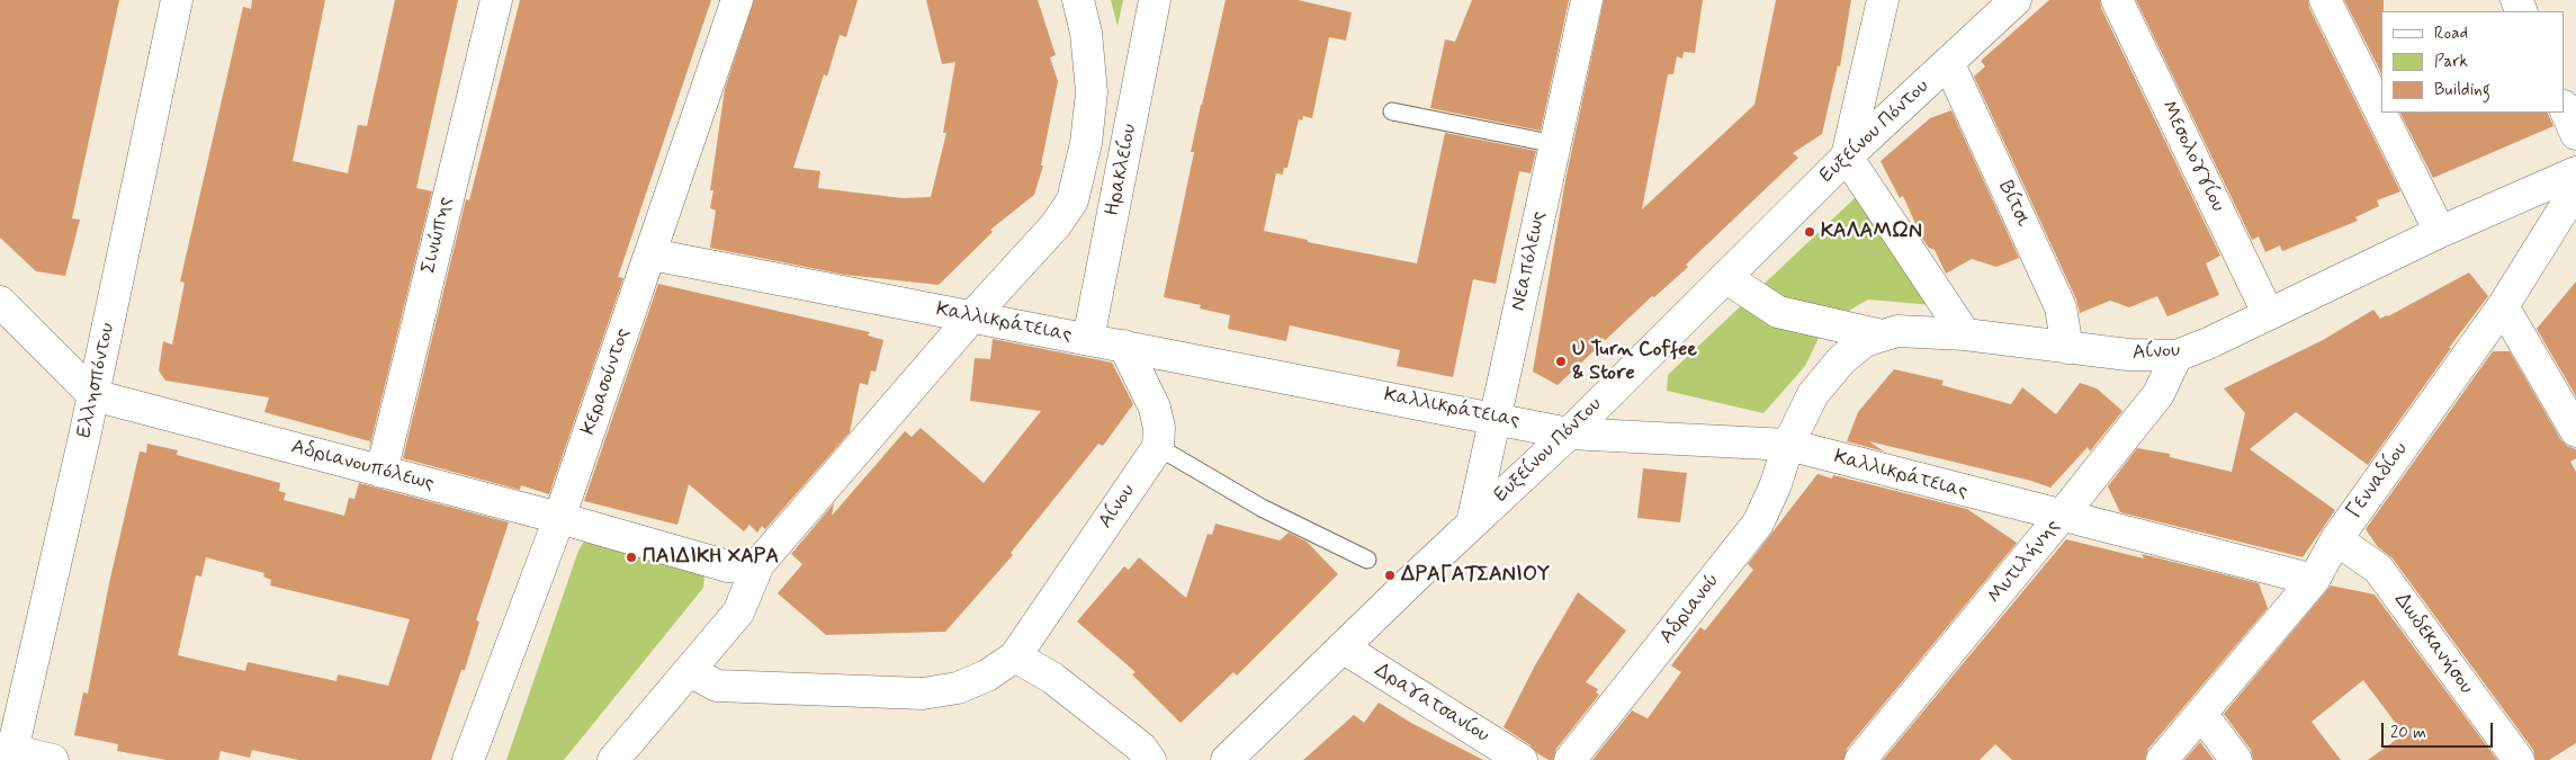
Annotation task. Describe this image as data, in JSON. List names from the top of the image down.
{
  "streets": {
    "street": [
      "Ευξείνου Πόντου",
      "Μεσολογγίου",
      "Ηρακλείου",
      "Βίτσι",
      "Σινώπης",
      "Νεαπόλεως",
      "Καλλικράτειας",
      "Αίνου",
      "Ελλησπόντου",
      "Κερασούντος",
      "Αδριανουπόλεως",
      "Γενναδίου",
      "Μυτιλήνης",
      "Αδριανού",
      "Δωδεκανήσου",
      "Δραγατσανίου"
    ]
  },
  "crossings": [
    ["Ευξείνου Πόντου", "Βίτσι"],
    ["Ευξείνου Πόντου", "Νεαπόλεως"],
    ["Ευξείνου Πόντου", "Καλλικράτειας"],
    ["Ευξείνου Πόντου", "Δραγατσανίου"],
    ["Μεσολογγίου", "Αίνου"],
    ["Ηρακλείου", "Καλλικράτειας"],
    ["Βίτσι", "Αίνου"],
    ["Σινώπης", "Αδριανουπόλεως"],
    ["Νεαπόλεως", "Καλλικράτειας"],
    ["Καλλικράτειας", "Αίνου"],
    ["Καλλικράτειας", "Κερασούντος"],
    ["Καλλικράτειας", "Γενναδίου"],
    ["Καλλικράτειας", "Μυτιλήνης"],
    ["Καλλικράτειας", "Αδριανού"],
    ["Αίνου", "Μυτιλήνης"],
    ["Αίνου", "Αδριανού"],
    ["Ελλησπόντου", "Αδριανουπόλεως"],
    ["Κερασούντος", "Αδριανουπόλεως"],
    ["Γενναδίου", "Δωδεκανήσου"]
  ],
  "places": [
    "ΚΑΛΑΜΩΝ",
    "U Turn Coffee & Store",
    "ΠΑΙΔΙΚΗ ΧΑΡΑ",
    "ΔΡΑΓΑΤΣΑΝΙΟΥ"
  ],
  "legend": ["Road", "Park", "Building"],
  "scale_bar": "20 m"
}
